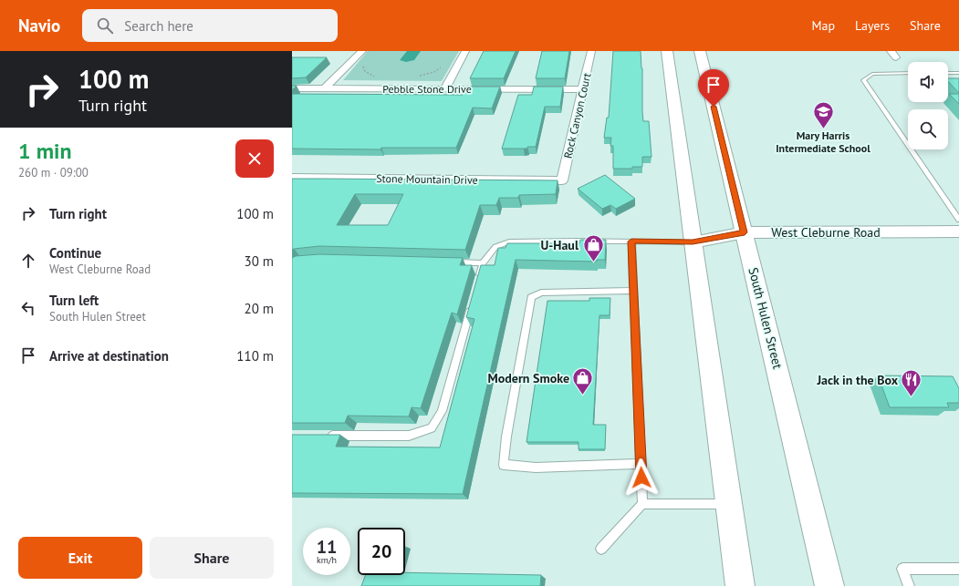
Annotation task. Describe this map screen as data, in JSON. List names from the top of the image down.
{
  "streets": {
    "main road": ["South Hulen Street"],
    "street": [
      "Pebble Stone Drive",
      "Rock Canyon Court",
      "Stone Mountain Drive",
      "West Cleburne Road"
    ]
  },
  "crossings": [
    ["Pebble Stone Drive", "Rock Canyon Court"],
    ["Rock Canyon Court", "Stone Mountain Drive"],
    ["West Cleburne Road", "South Hulen Street"]
  ],
  "places": {
    "school or university": ["Mary Harris Intermediate School"],
    "shop": ["U-Haul", "Modern Smoke"],
    "restaurant": ["Jack in the Box"]
  },
  "page": {
    "header": "Navio",
    "search": "Search here",
    "nav": ["Map", "Layers", "Share"],
    "turn": ["100 m", "Turn right"],
    "heading": ["1 min", "260 m · 09:00"],
    "list": [
      {
        "name": "Turn right",
        "value": "100 m"
      },
      {
        "name": "Continue",
        "note": "West Cleburne Road",
        "value": "30 m"
      },
      {
        "name": "Turn left",
        "note": "South Hulen Street",
        "value": "20 m"
      },
      {
        "name": "Arrive at destination",
        "value": "110 m"
      }
    ],
    "speed": "11 km/h",
    "limit": "20",
    "buttons": ["Exit", "Share"]
  }
}
